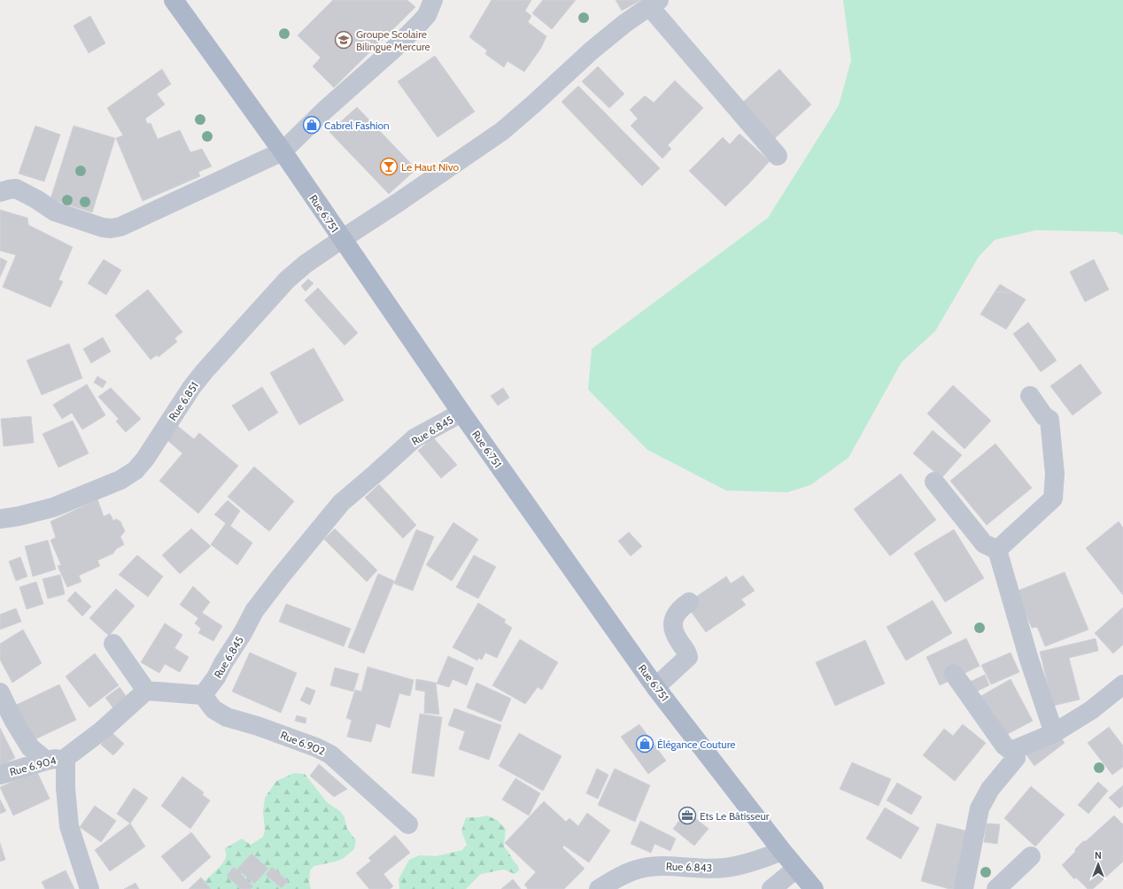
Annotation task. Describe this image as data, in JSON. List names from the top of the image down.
{
  "streets": {
    "main road": ["Rue 6.751"],
    "street": [
      "Rue 6.851",
      "Rue 6.845",
      "Rue 6.902",
      "Rue 6.904",
      "Rue 6.843"
    ]
  },
  "crossings": [
    ["Rue 6.751", "Rue 6.851"],
    ["Rue 6.751", "Rue 6.845"],
    ["Rue 6.751", "Rue 6.843"],
    ["Rue 6.845", "Rue 6.902"]
  ],
  "places": {
    "school or university": ["Groupe Scolaire Bilingue Mercure"],
    "shop": ["Cabrel Fashion", "Élégance Couture"],
    "bar": ["Le Haut Nivo"],
    "office": ["Ets Le Bâtisseur"]
  },
  "north": "top"
}
